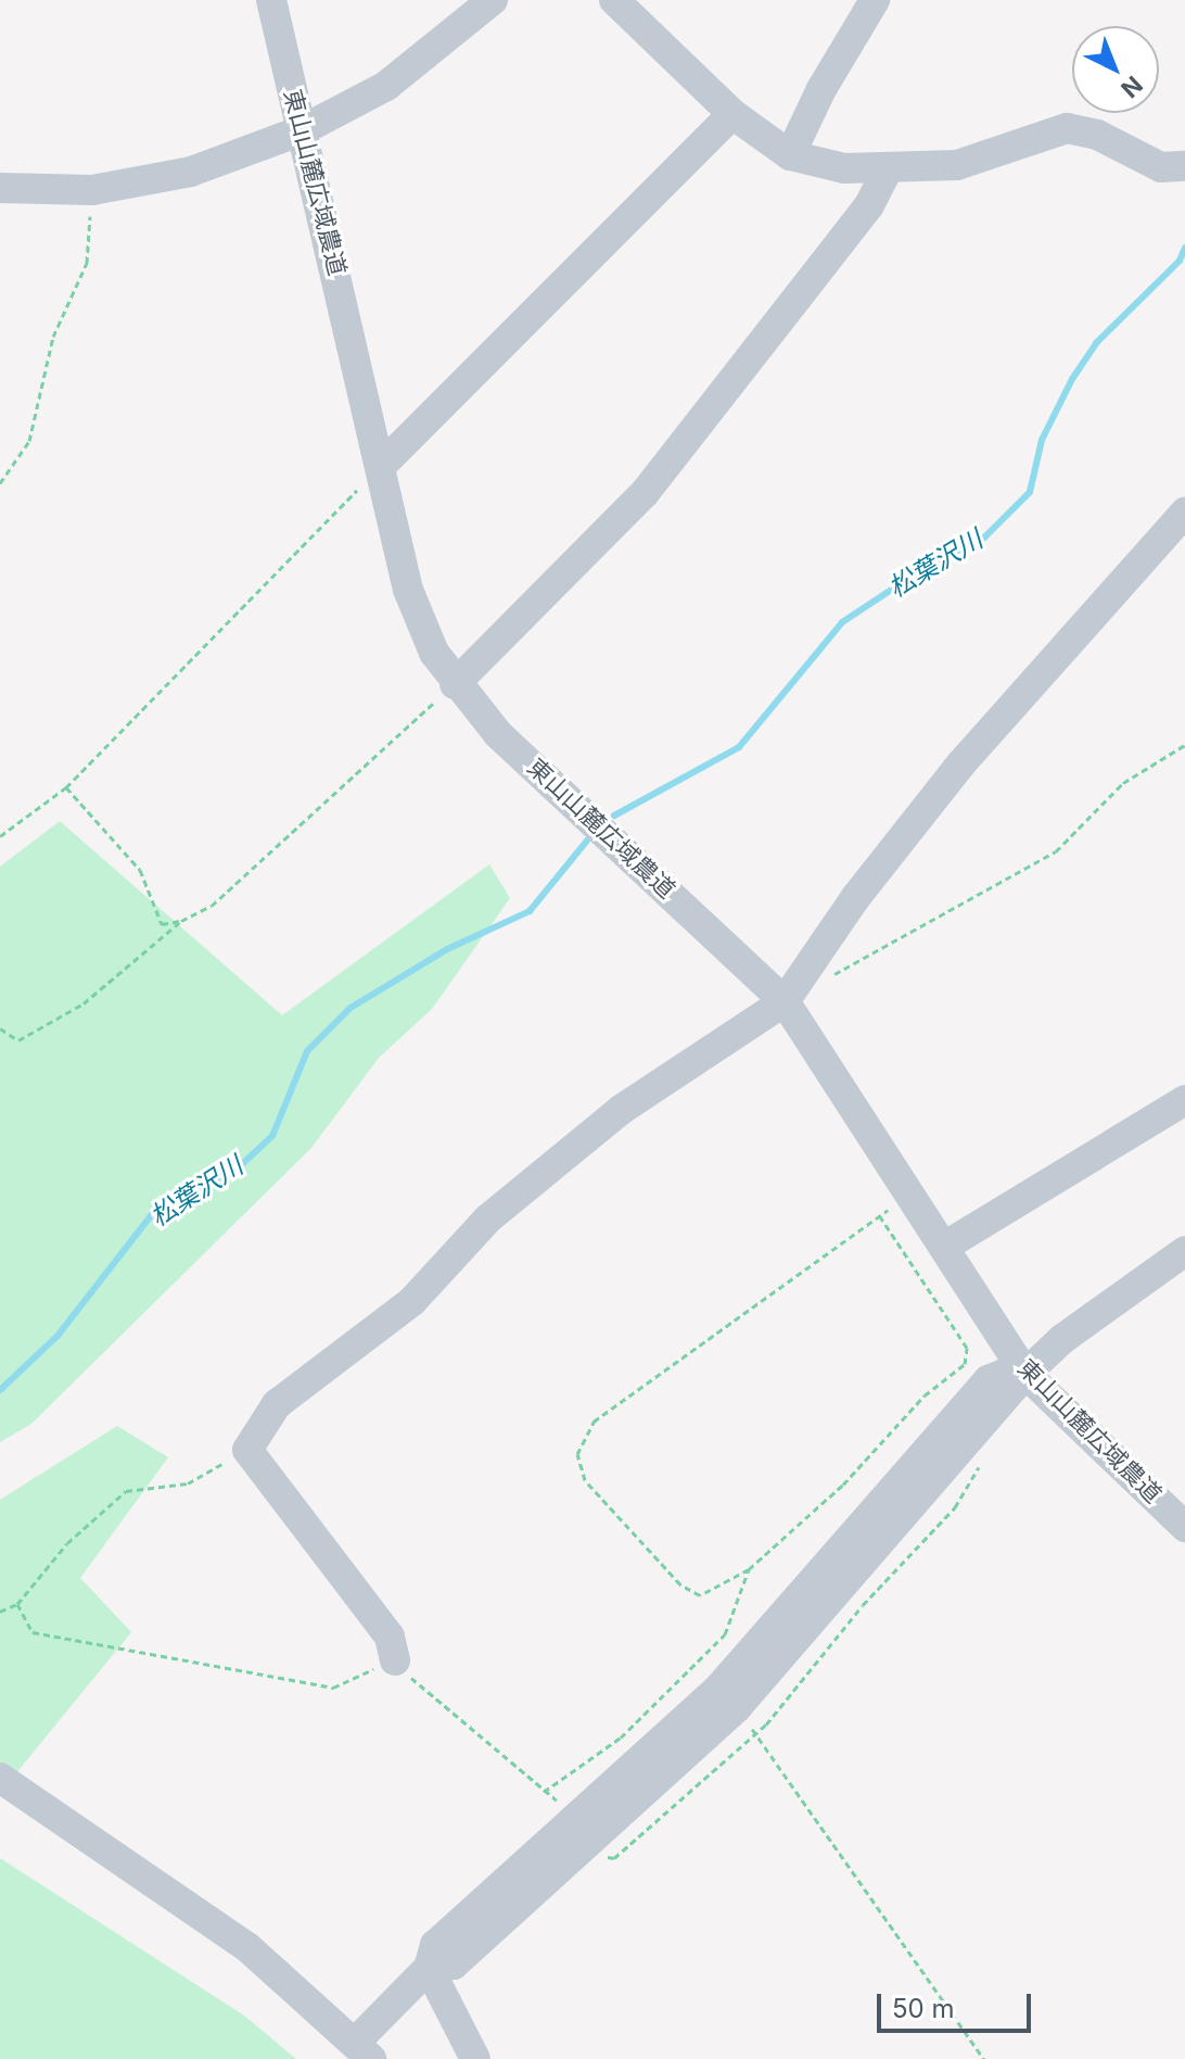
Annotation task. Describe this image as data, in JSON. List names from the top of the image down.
{
  "streets": {
    "street": ["東山山麓広域農道"]
  },
  "water": ["松葉沢川"],
  "scale_bar": "50 m",
  "north": "bottom right"
}
